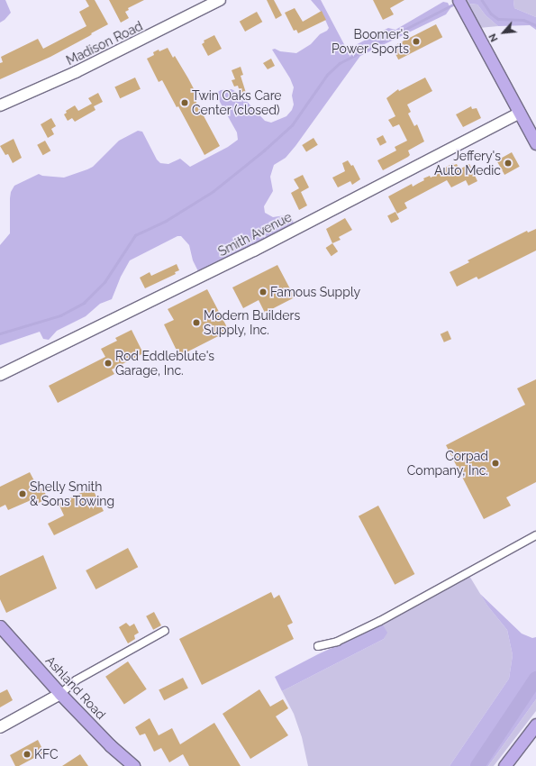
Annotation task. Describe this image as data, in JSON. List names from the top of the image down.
{
  "streets": {
    "main road": ["Ashland Road"],
    "street": ["Madison Road", "Smith Avenue"]
  },
  "places": [
    "Boomer's Power Sports",
    "Twin Oaks Care Center (closed)",
    "Jeffery's Auto Medic",
    "Famous Supply",
    "Modern Builders Supply, Inc.",
    "Rod Eddleblute's Garage, Inc.",
    "Corpad Company, Inc.",
    "Shelly Smith & Sons Towing",
    "KFC"
  ],
  "north": "bottom left"
}
